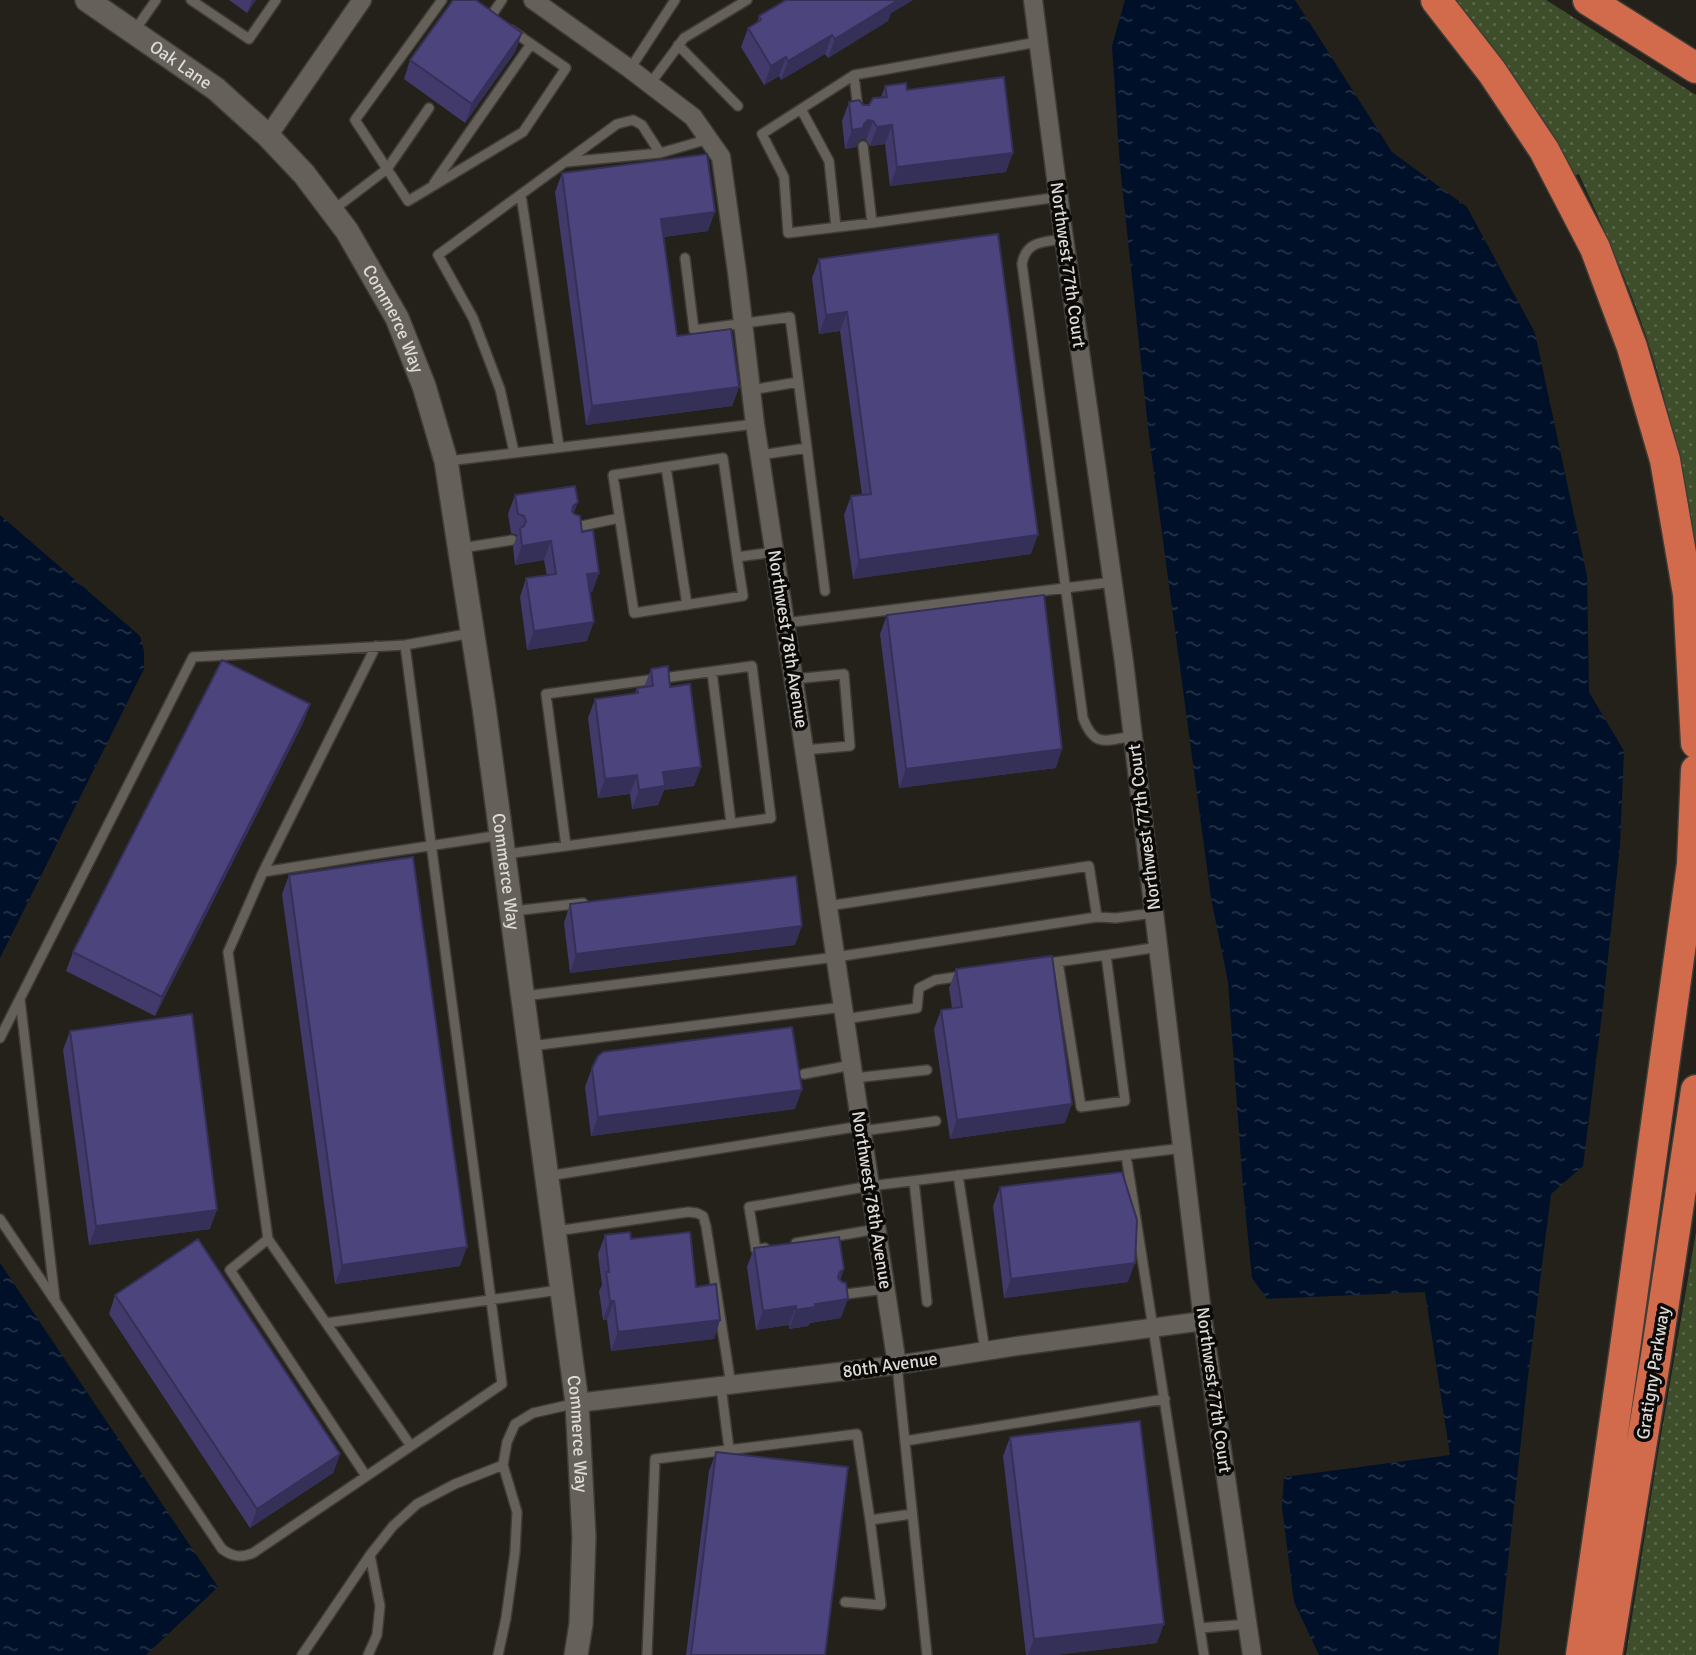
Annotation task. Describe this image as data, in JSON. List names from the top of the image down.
{
  "streets": {
    "highway": ["Gratigny Parkway"],
    "street": [
      "Oak Lane",
      "Northwest 77th Court",
      "Commerce Way",
      "Northwest 78th Avenue",
      "80th Avenue"
    ]
  },
  "crossings": [
    ["Oak Lane", "Commerce Way"],
    ["Northwest 77th Court", "80th Avenue"],
    ["Commerce Way", "80th Avenue"],
    ["Northwest 78th Avenue", "80th Avenue"]
  ]
}
